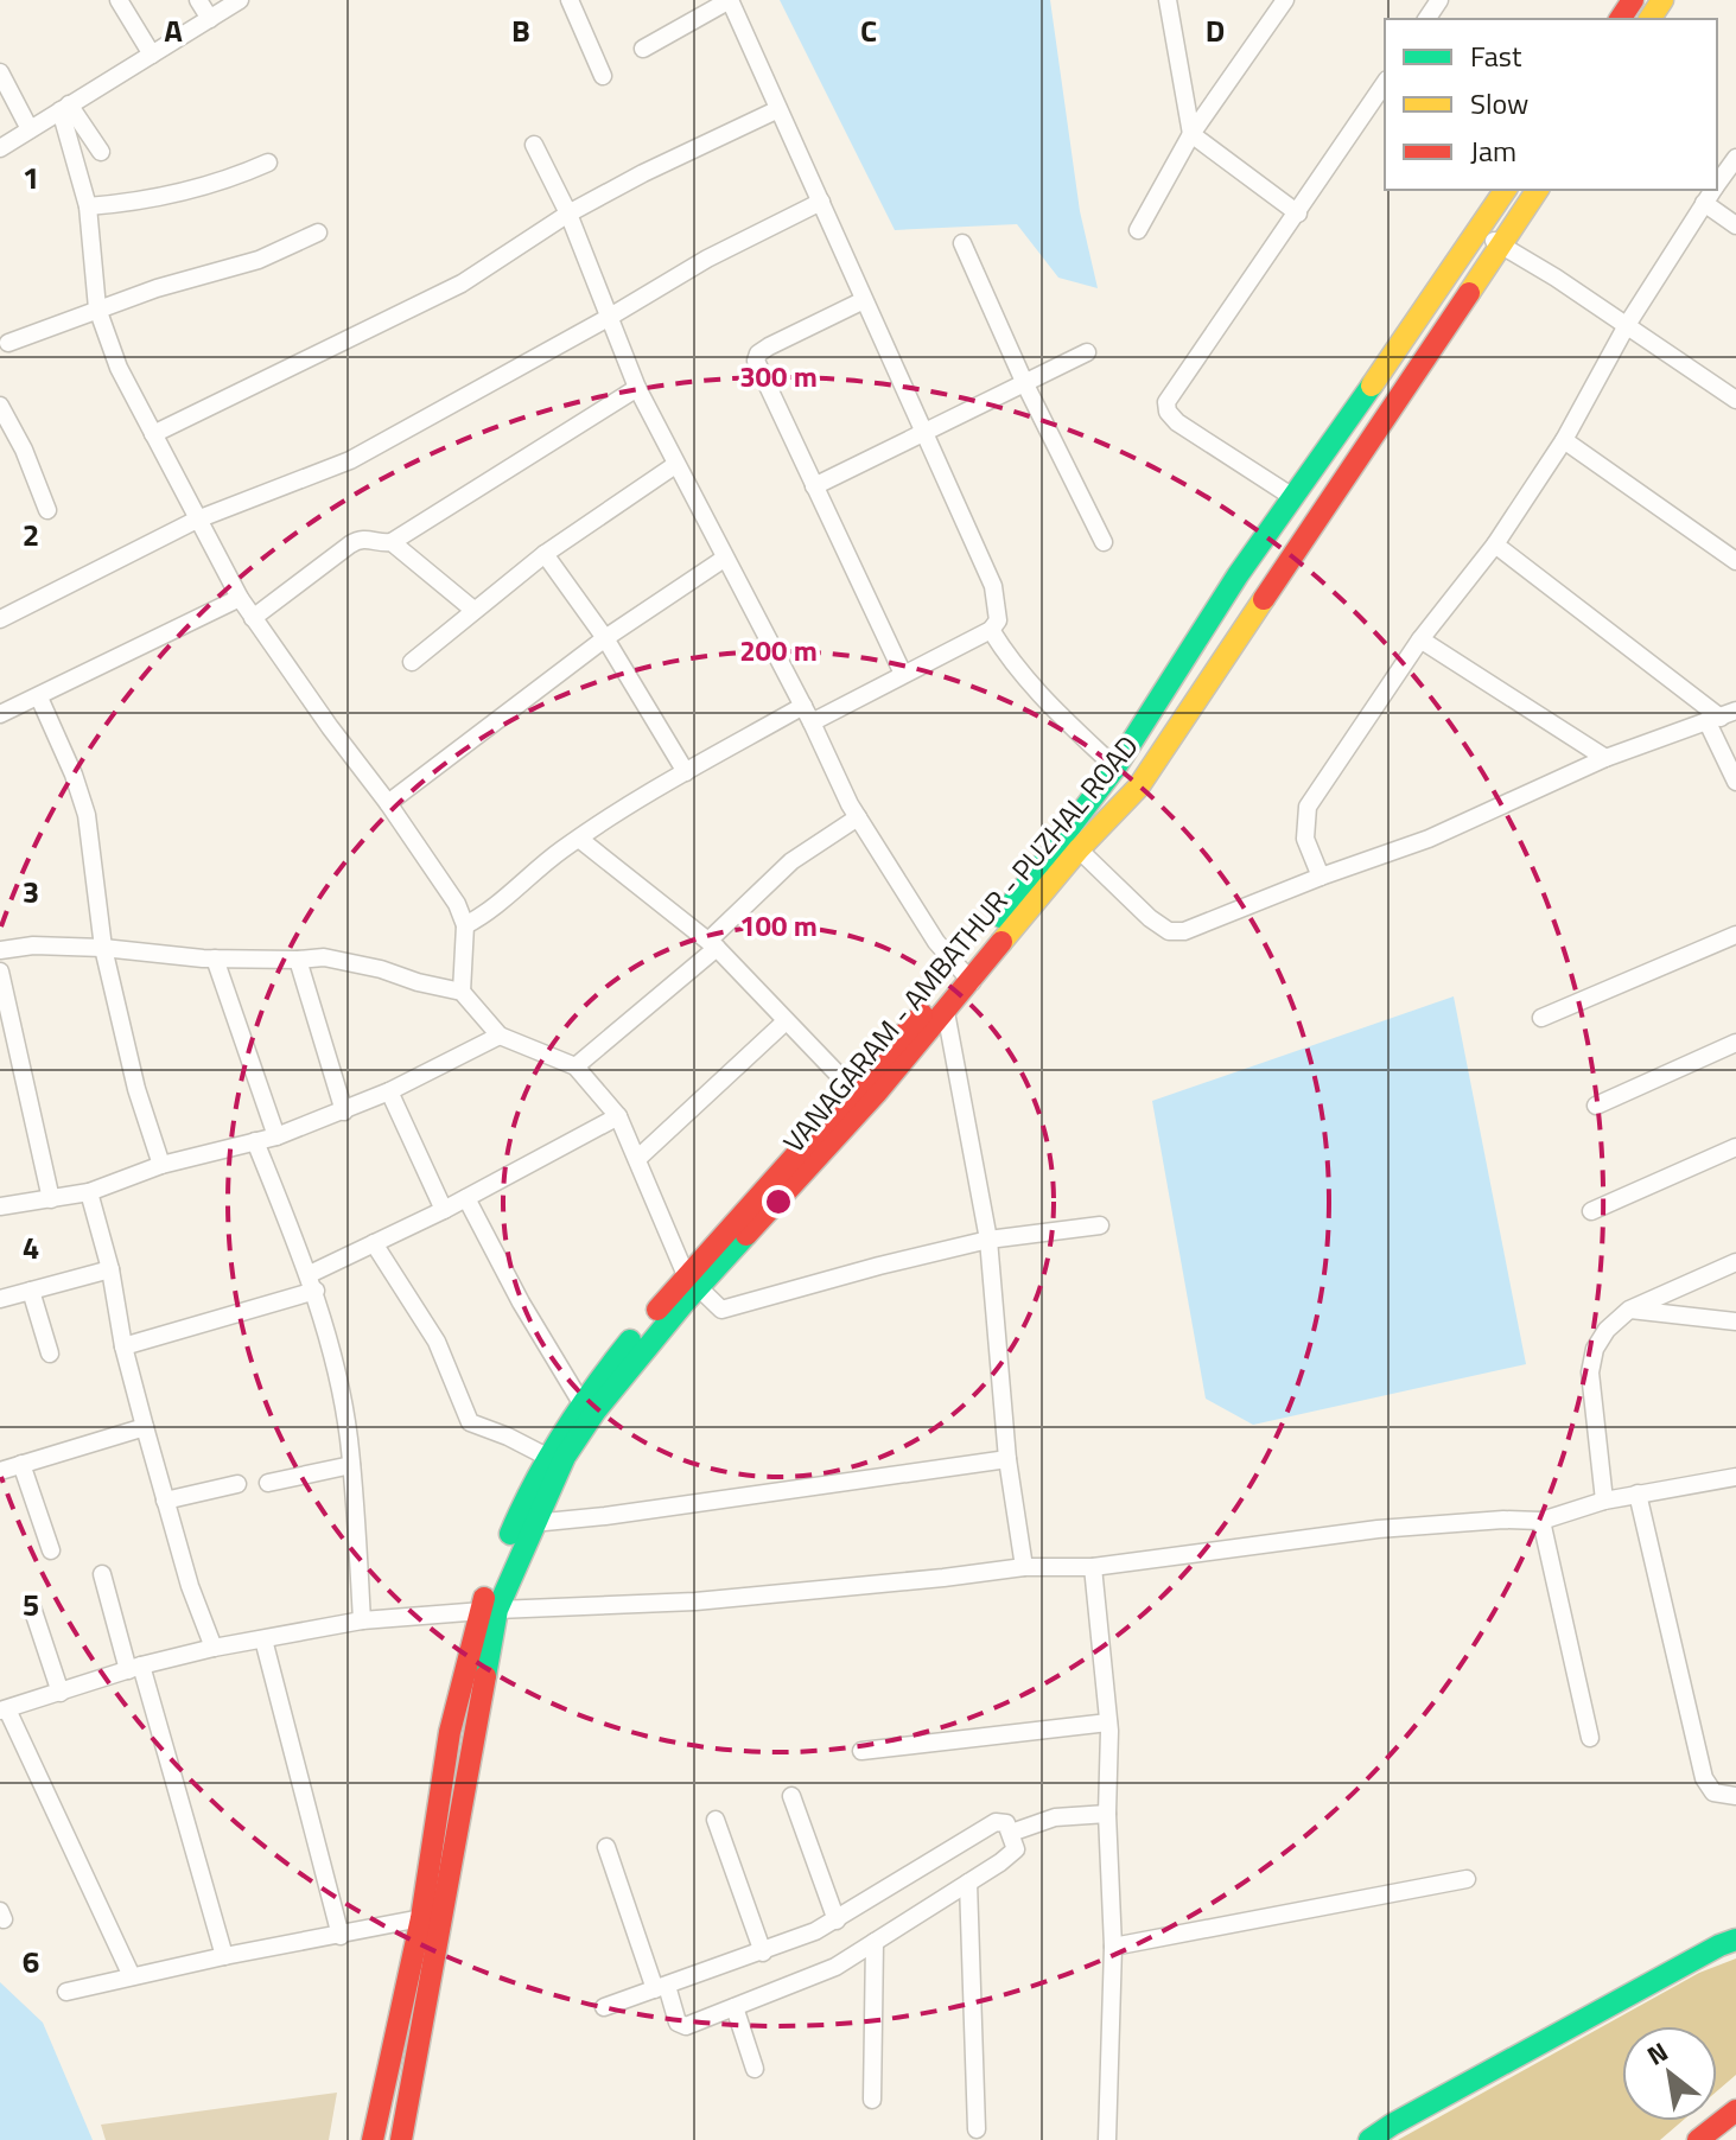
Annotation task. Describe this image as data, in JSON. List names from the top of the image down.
{
  "streets": {
    "main road": ["VANAGARAM - AMBATHUR - PUZHAL ROAD"]
  },
  "legend": ["Fast", "Slow", "Jam"],
  "north": "top left",
  "grid": {
    "columns": [
      "A",
      "B",
      "C",
      "D"
    ],
    "rows": [
      "1",
      "2",
      "3",
      "4",
      "5",
      "6"
    ]
  },
  "rings": ["300 m", "200 m", "100 m"]
}
